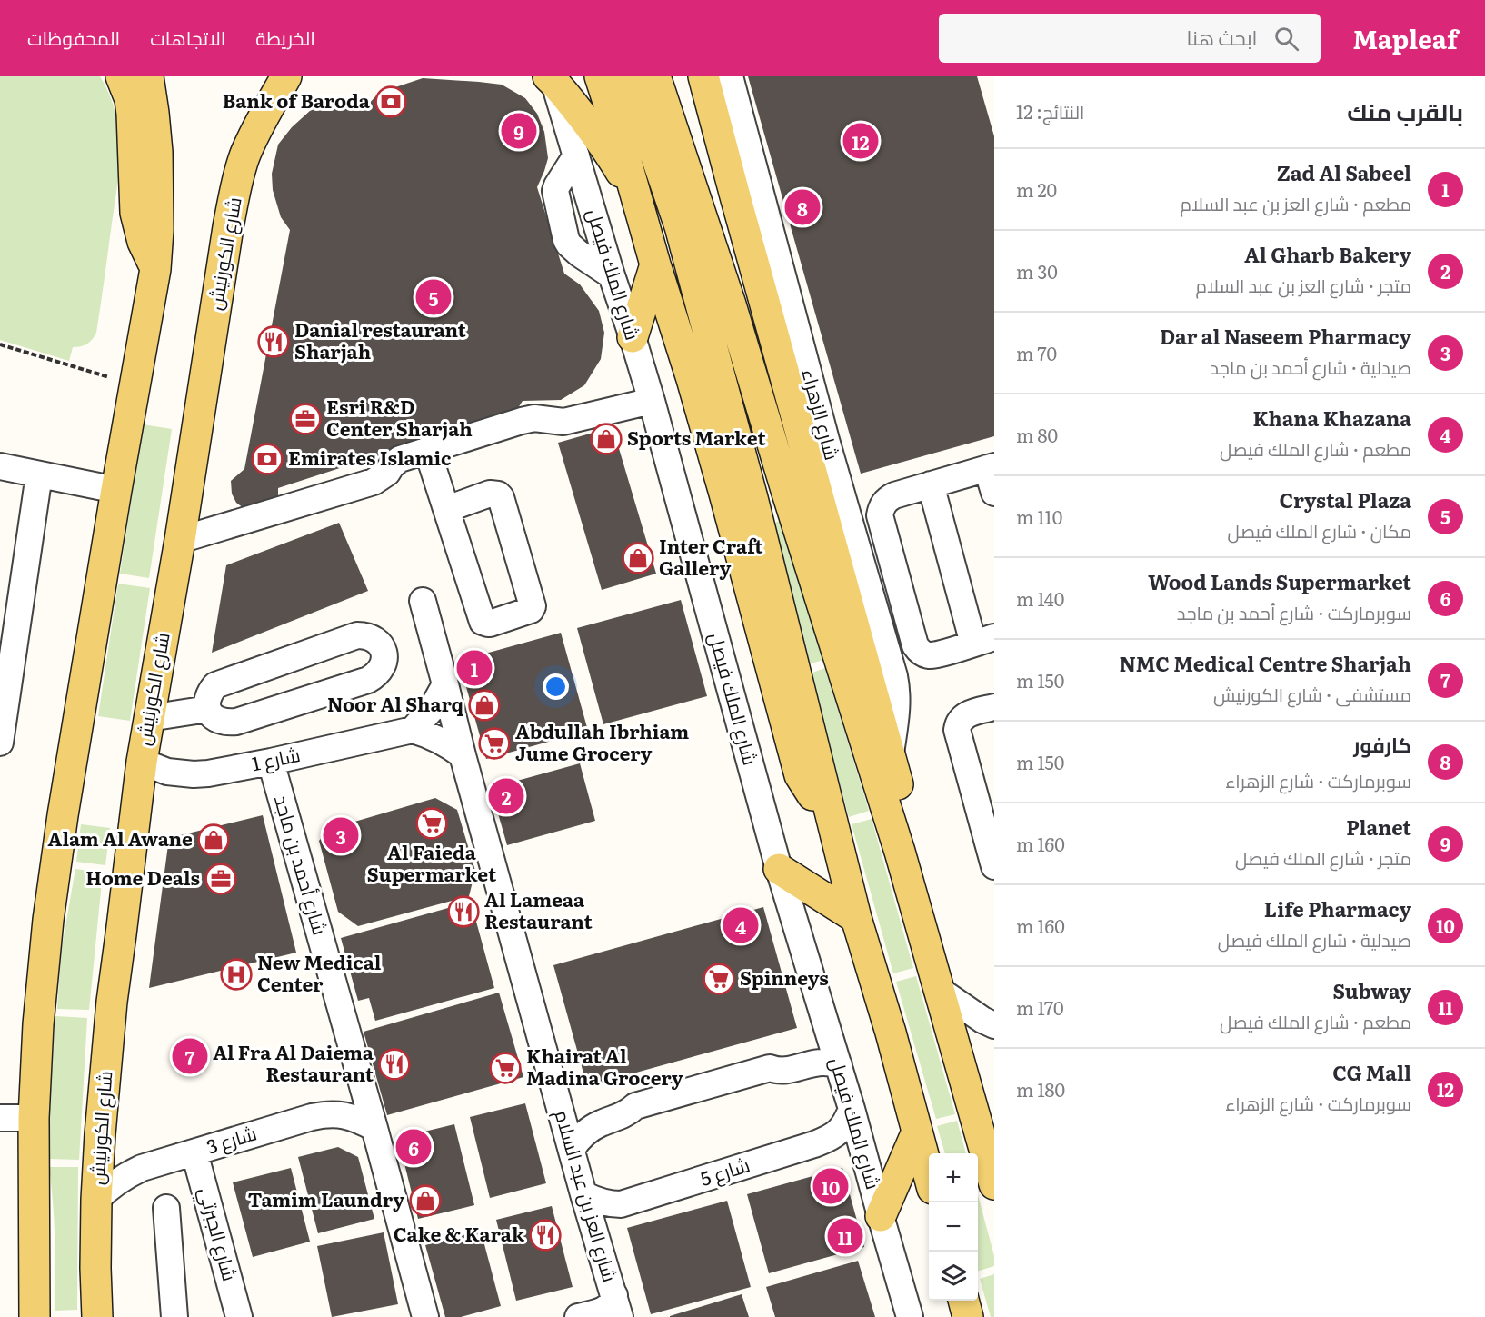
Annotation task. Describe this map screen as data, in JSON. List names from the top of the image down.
{
  "streets": {
    "main road": ["شارع الكورنيش"],
    "street": [
      "شارع الملك فيصل",
      "شارع الزهراء",
      "شارع 1",
      "شارع أحمد بن ماجد",
      "شارع 3",
      "شارع 5",
      "شارع العز بن عبد السلام",
      "شارع الجبرتي"
    ]
  },
  "crossings": [
    ["شارع الكورنيش", "شارع 1"],
    ["شارع الكورنيش", "شارع 3"],
    ["شارع الملك فيصل", "شارع 5"],
    ["شارع 1", "شارع أحمد بن ماجد"],
    ["شارع أحمد بن ماجد", "شارع 3"],
    ["شارع 3", "شارع الجبرتي"],
    ["شارع 5", "شارع العز بن عبد السلام"]
  ],
  "places": {
    "bank": ["Bank of Baroda", "Emirates Islamic"],
    "restaurant": [
      "Danial restaurant Sharjah",
      "Al Lameaa Restaurant",
      "Al Fra Al Daiema Restaurant",
      "Cake & Karak"
    ],
    "office": ["Esri R&D Center Sharjah", "Home Deals"],
    "shop": [
      "Sports Market",
      "Inter Craft Gallery",
      "Noor Al Sharq",
      "Alam Al Awane",
      "Tamim Laundry"
    ],
    "supermarket": [
      "Abdullah Ibrhiam Jume Grocery",
      "Al Faieda Supermarket",
      "Spinneys",
      "Khairat Al Madina Grocery"
    ],
    "hospital": ["New Medical Center"]
  },
  "page": {
    "header": "Mapleaf",
    "search": "ابحث هنا",
    "nav": ["الخريطة", "الاتجاهات", "المحفوظات"],
    "heading": ["بالقرب منك", "النتائج: 12"],
    "pins": [
      "9",
      "12",
      "8",
      "5",
      "1",
      "2",
      "3",
      "4",
      "7",
      "6",
      "10",
      "11"
    ],
    "list": [
      {
        "mark": "1",
        "name": "Zad Al Sabeel",
        "note": "مطعم · شارع العز بن عبد السلام",
        "value": "20 m"
      },
      {
        "mark": "2",
        "name": "Al Gharb Bakery",
        "note": "متجر · شارع العز بن عبد السلام",
        "value": "30 m"
      },
      {
        "mark": "3",
        "name": "Dar al Naseem Pharmacy",
        "note": "صيدلية · شارع أحمد بن ماجد",
        "value": "70 m"
      },
      {
        "mark": "4",
        "name": "Khana Khazana",
        "note": "مطعم · شارع الملك فيصل",
        "value": "80 m"
      },
      {
        "mark": "5",
        "name": "Crystal Plaza",
        "note": "مكان · شارع الملك فيصل",
        "value": "110 m"
      },
      {
        "mark": "6",
        "name": "Wood Lands Supermarket",
        "note": "سوبرماركت · شارع أحمد بن ماجد",
        "value": "140 m"
      },
      {
        "mark": "7",
        "name": "NMC Medical Centre Sharjah",
        "note": "مستشفى · شارع الكورنيش",
        "value": "150 m"
      },
      {
        "mark": "8",
        "name": "كارفور",
        "note": "سوبرماركت · شارع الزهراء",
        "value": "150 m"
      },
      {
        "mark": "9",
        "name": "Planet",
        "note": "متجر · شارع الملك فيصل",
        "value": "160 m"
      },
      {
        "mark": "10",
        "name": "Life Pharmacy",
        "note": "صيدلية · شارع الملك فيصل",
        "value": "160 m"
      },
      {
        "mark": "11",
        "name": "Subway",
        "note": "مطعم · شارع الملك فيصل",
        "value": "170 m"
      },
      {
        "mark": "12",
        "name": "CG Mall",
        "note": "سوبرماركت · شارع الزهراء",
        "value": "180 m"
      }
    ],
    "map_buttons": ["+", "−"]
  }
}
